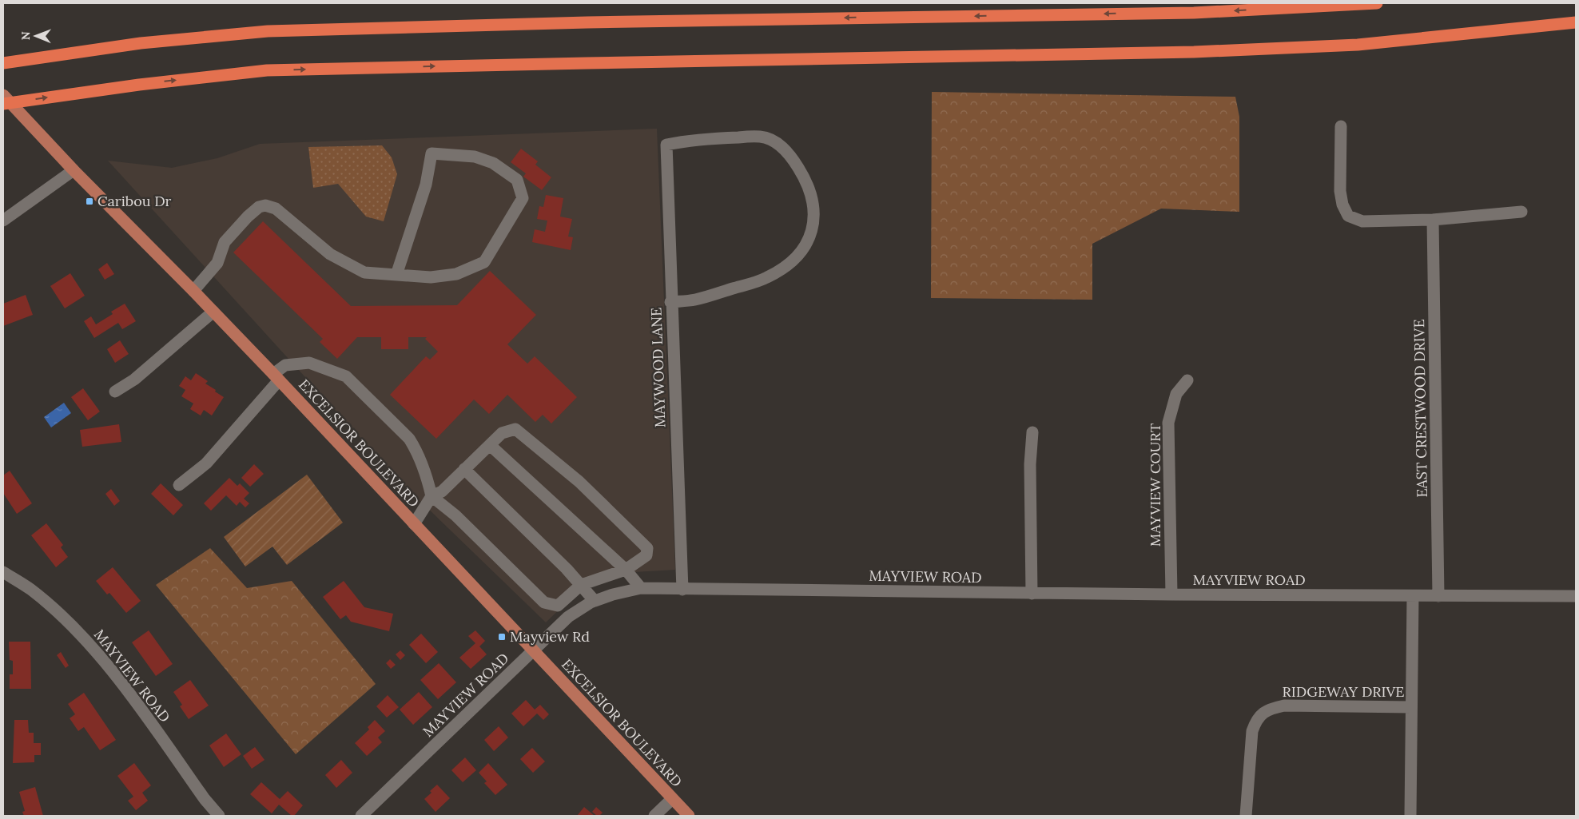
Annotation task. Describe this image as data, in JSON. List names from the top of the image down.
{
  "streets": {
    "main road": ["EXCELSIOR BOULEVARD"],
    "street": [
      "MAYWOOD LANE",
      "EAST CRESTWOOD DRIVE",
      "MAYVIEW COURT",
      "MAYVIEW ROAD",
      "RIDGEWAY DRIVE"
    ]
  },
  "crossings": [
    ["MAYWOOD LANE", "MAYVIEW ROAD"],
    ["EAST CRESTWOOD DRIVE", "MAYVIEW ROAD"],
    ["EXCELSIOR BOULEVARD", "MAYVIEW ROAD"],
    ["MAYVIEW COURT", "MAYVIEW ROAD"]
  ],
  "places": {
    "transit": ["Caribou Dr", "Mayview Rd"]
  },
  "north": "left"
}
